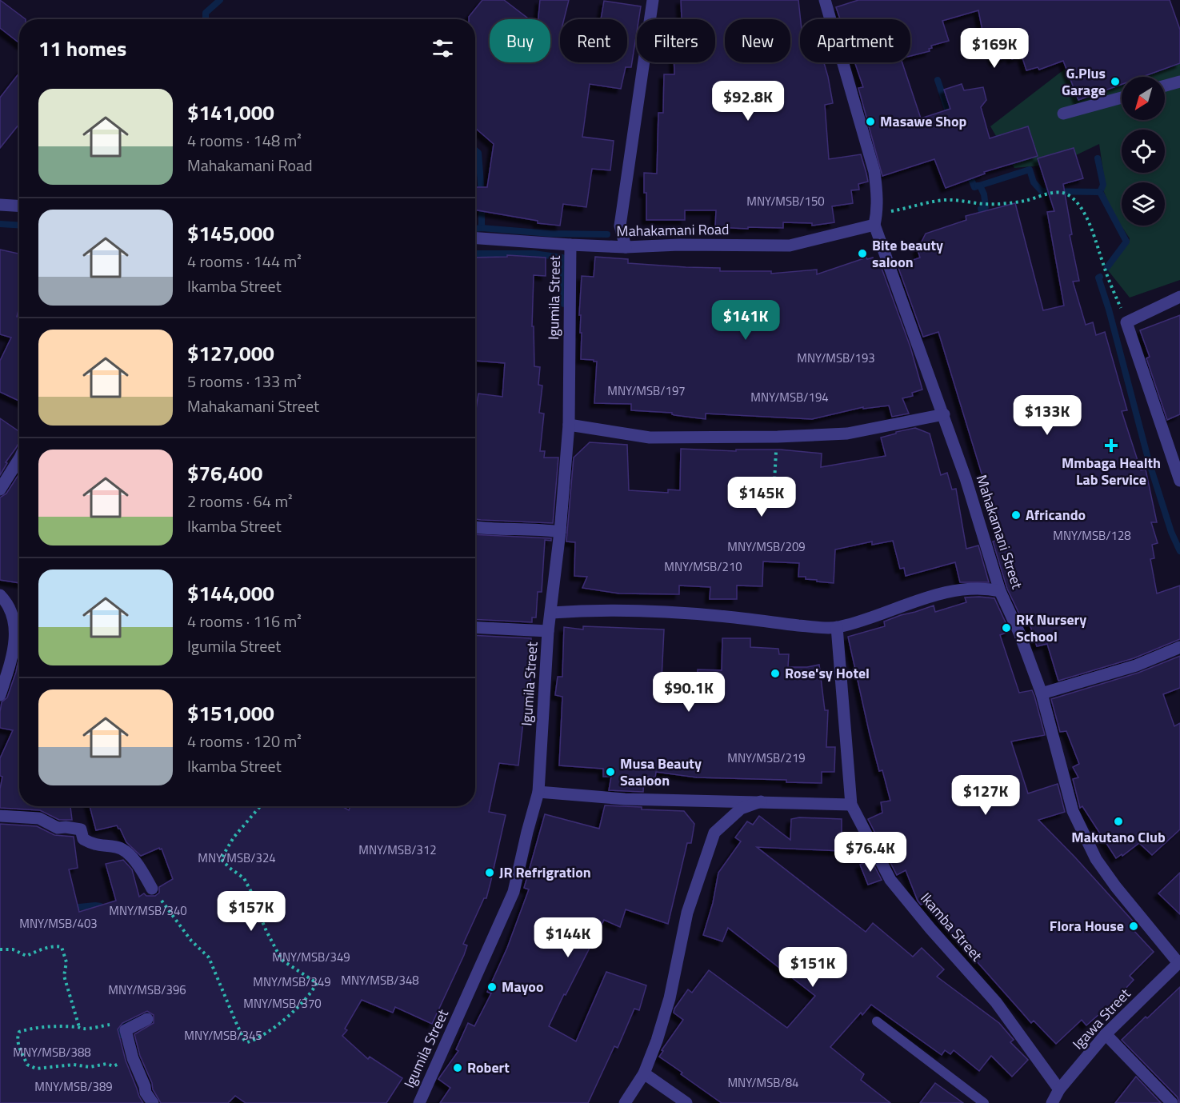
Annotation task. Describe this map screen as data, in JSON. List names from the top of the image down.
{
  "streets": {
    "street": [
      "Mahakamani Road",
      "Igumila Street",
      "Mahakamani Street",
      "Ikamba Street",
      "Igawa Street"
    ]
  },
  "crossings": [
    ["Mahakamani Road", "Igumila Street"],
    ["Mahakamani Road", "Mahakamani Street"],
    ["Mahakamani Street", "Igawa Street"],
    ["Ikamba Street", "Igawa Street"]
  ],
  "places": {
    "other": [
      "G.Plus Garage",
      "Masawe Shop",
      "Bite beauty saloon",
      "Africando",
      "RK Nursery School",
      "Rose'sy Hotel",
      "Musa Beauty Saaloon",
      "Makutano Club",
      "JR Refrigration",
      "Flora House",
      "Mayoo",
      "Robert"
    ],
    "health": ["Mmbaga Health Lab Service"]
  },
  "house_numbers": [
    "MNY/MSB/150",
    "MNY/MSB/193",
    "MNY/MSB/197",
    "MNY/MSB/194",
    "MNY/MSB/128",
    "MNY/MSB/209",
    "MNY/MSB/210",
    "MNY/MSB/219",
    "MNY/MSB/312",
    "MNY/MSB/324",
    "MNY/MSB/340",
    "MNY/MSB/403",
    "MNY/MSB/349",
    "MNY/MSB/348",
    "MNY/MSB/349",
    "MNY/MSB/396",
    "MNY/MSB/370",
    "MNY/MSB/345",
    "MNY/MSB/388",
    "MNY/MSB/84",
    "MNY/MSB/389"
  ],
  "north": "bottom left",
  "page": {
    "chip": [
      "Buy",
      "Rent",
      "Filters",
      "New",
      "Apartment"
    ],
    "heading": "11 homes",
    "price": [
      "$169K",
      "$92.8K",
      "$141K",
      "$133K",
      "$145K",
      "$90.1K",
      "$127K",
      "$76.4K",
      "$157K",
      "$144K",
      "$151K"
    ],
    "list": [
      {
        "name": "$141,000",
        "note": "4 rooms · 148 m² · Mahakamani Road"
      },
      {
        "name": "$145,000",
        "note": "4 rooms · 144 m² · Ikamba Street"
      },
      {
        "name": "$127,000",
        "note": "5 rooms · 133 m² · Mahakamani Street"
      },
      {
        "name": "$76,400",
        "note": "2 rooms · 64 m² · Ikamba Street"
      },
      {
        "name": "$144,000",
        "note": "4 rooms · 116 m² · Igumila Street"
      },
      {
        "name": "$151,000",
        "note": "4 rooms · 120 m² · Ikamba Street"
      }
    ]
  }
}
